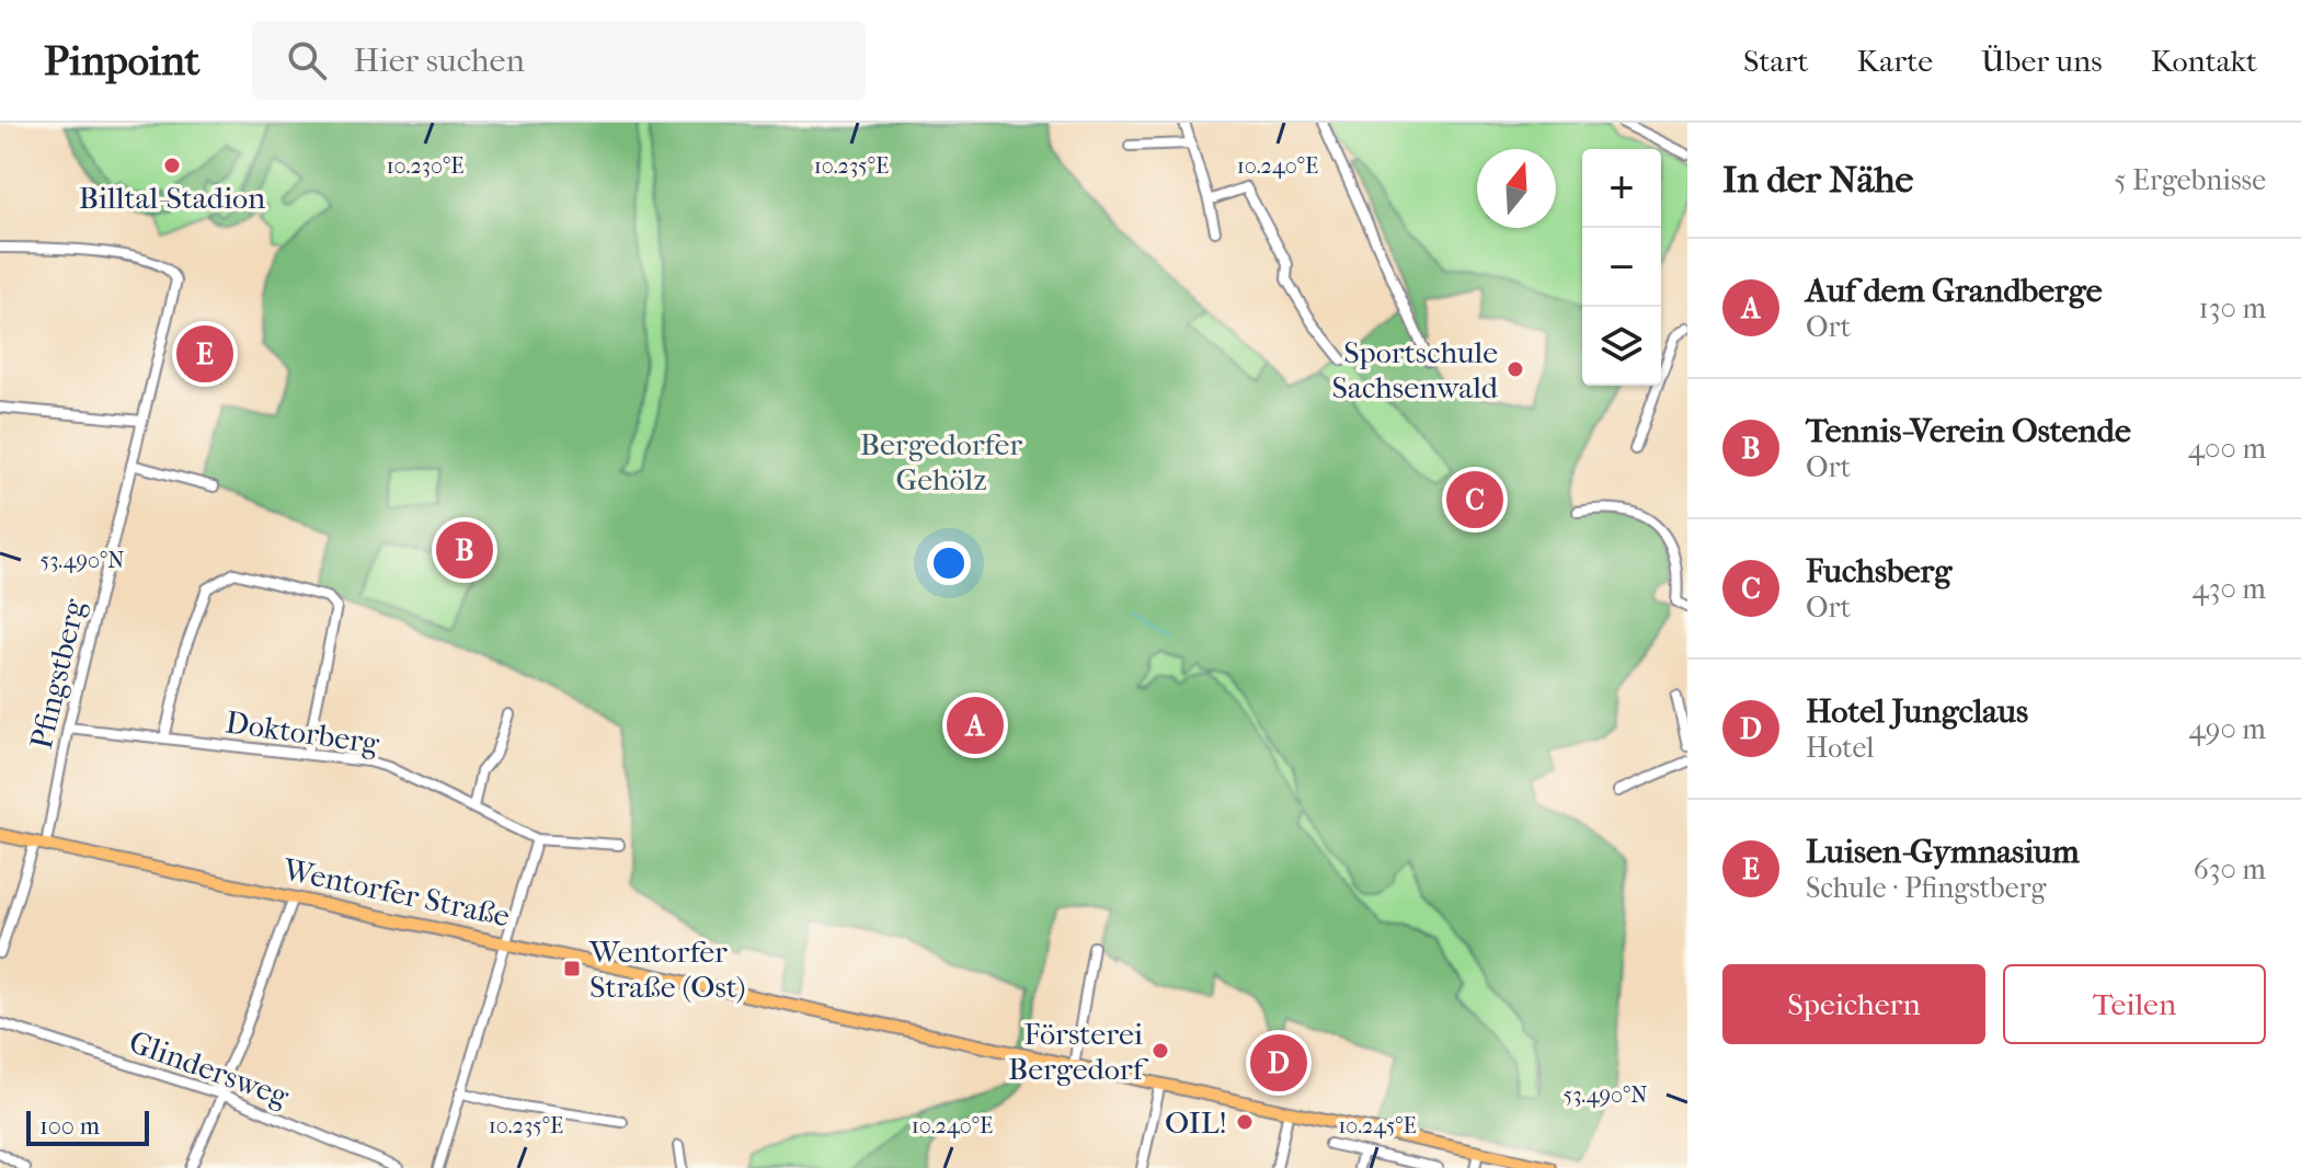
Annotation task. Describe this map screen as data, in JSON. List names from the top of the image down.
{
  "streets": {
    "main road": ["Wentorfer Straße"],
    "street": ["Pfingstberg", "Doktorberg", "Glindersweg"]
  },
  "crossings": [
    ["Pfingstberg", "Doktorberg"],
    ["Pfingstberg", "Wentorfer Straße"]
  ],
  "parks": ["Bergedorfer Gehölz"],
  "places": {
    "other": [
      "Billtal-Stadion",
      "Sportschule Sachsenwald",
      "Försterei Bergedorf",
      "OIL!"
    ],
    "transit": ["Wentorfer Straße (Ost)"]
  },
  "scale_bar": "100 m",
  "north": "top",
  "page": {
    "header": "Pinpoint",
    "search": "Hier suchen",
    "nav": [
      "Start",
      "Karte",
      "Über uns",
      "Kontakt"
    ],
    "heading": ["In der Nähe", "5 Ergebnisse"],
    "map_buttons": ["+", "−"],
    "list": [
      {
        "mark": "A",
        "name": "Auf dem Grandberge",
        "note": "Ort",
        "value": "130 m"
      },
      {
        "mark": "B",
        "name": "Tennis-Verein Ostende",
        "note": "Ort",
        "value": "400 m"
      },
      {
        "mark": "C",
        "name": "Fuchsberg",
        "note": "Ort",
        "value": "430 m"
      },
      {
        "mark": "D",
        "name": "Hotel Jungclaus",
        "note": "Hotel",
        "value": "490 m"
      },
      {
        "mark": "E",
        "name": "Luisen-Gymnasium",
        "note": "Schule · Pfingstberg",
        "value": "630 m"
      }
    ],
    "pins": [
      "E",
      "C",
      "B",
      "A",
      "D"
    ],
    "buttons": ["Speichern", "Teilen"],
    "scale": "100 m"
  },
  "coordinates": [
    "10.230°E",
    "10.235°E",
    "10.240°E",
    "53.490°N",
    "10.245°E"
  ]
}
